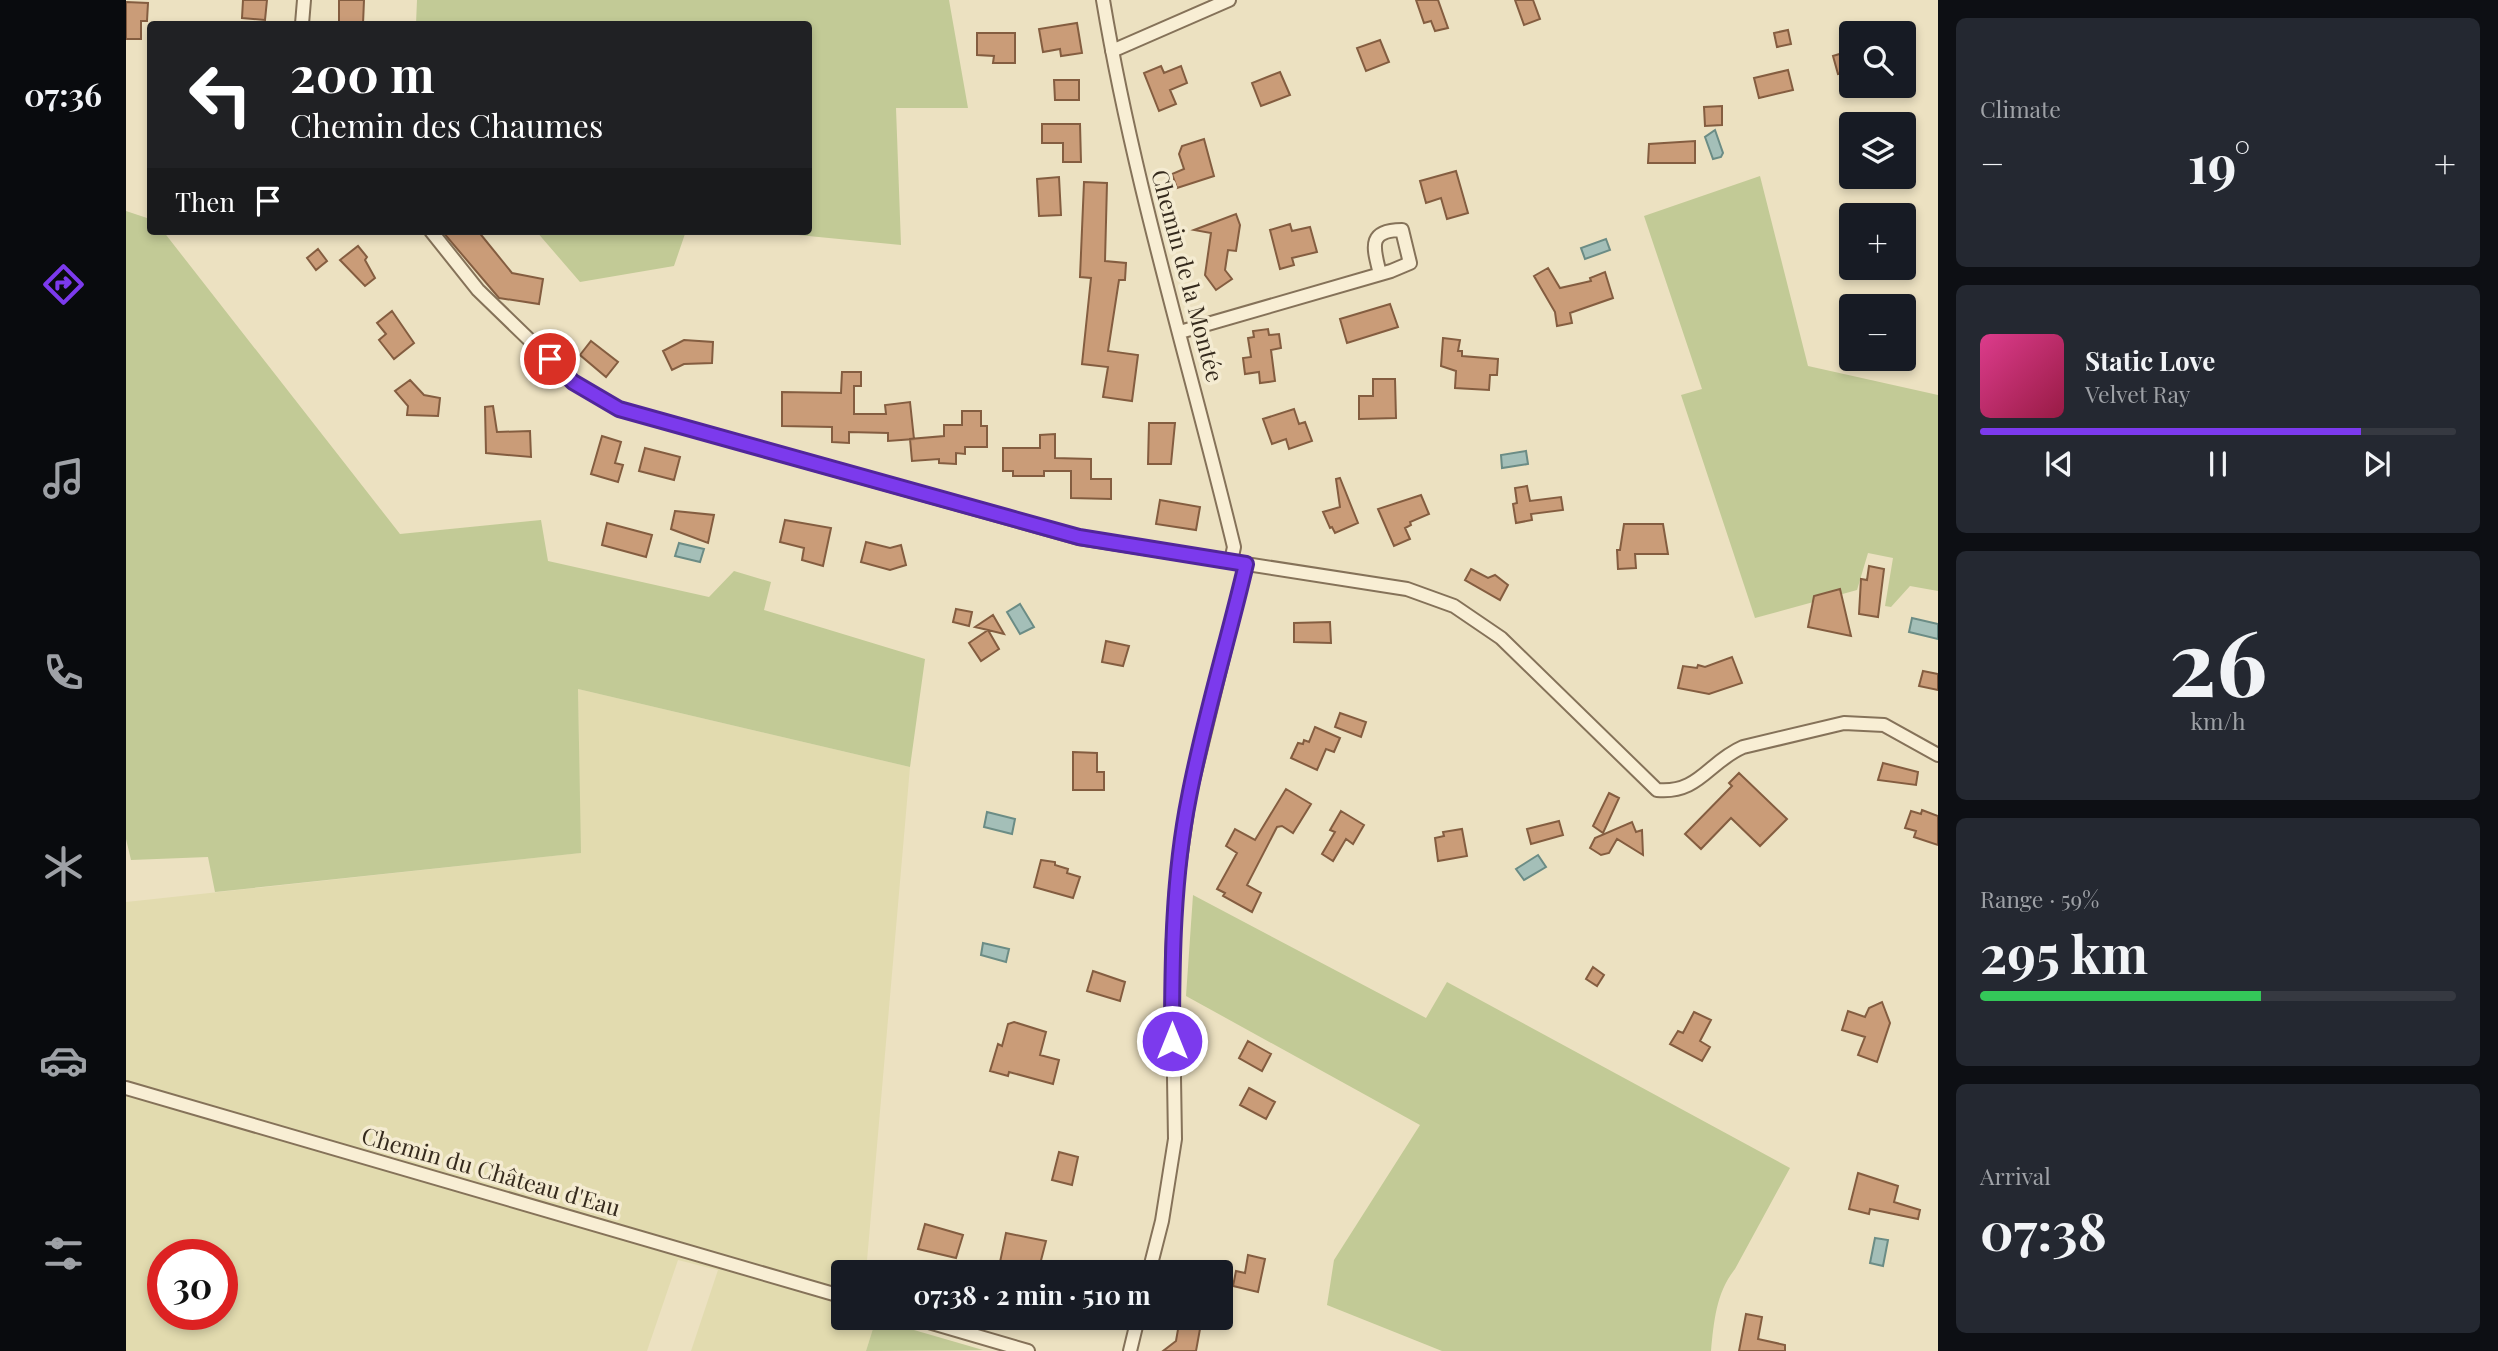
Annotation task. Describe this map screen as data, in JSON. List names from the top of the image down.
{
  "streets": {
    "street": ["Chemin de la Montée", "Chemin du Château d'Eau"]
  },
  "page": {
    "tabs": "07:36",
    "tile": [
      "Climate",
      ["26", "km/h"],
      ["Range · 59%", "295 km"],
      ["Arrival", "07:38"]
    ],
    "map_buttons": ["+", "−"],
    "turn": ["200 m", "Chemin des Chaumes"],
    "heat": ["−", "19°", "+"],
    "then": "Then",
    "song": ["Static Love", "Velvet Ray"],
    "limit": "30",
    "trip": "07:38 · 2 min · 510 m"
  }
}
